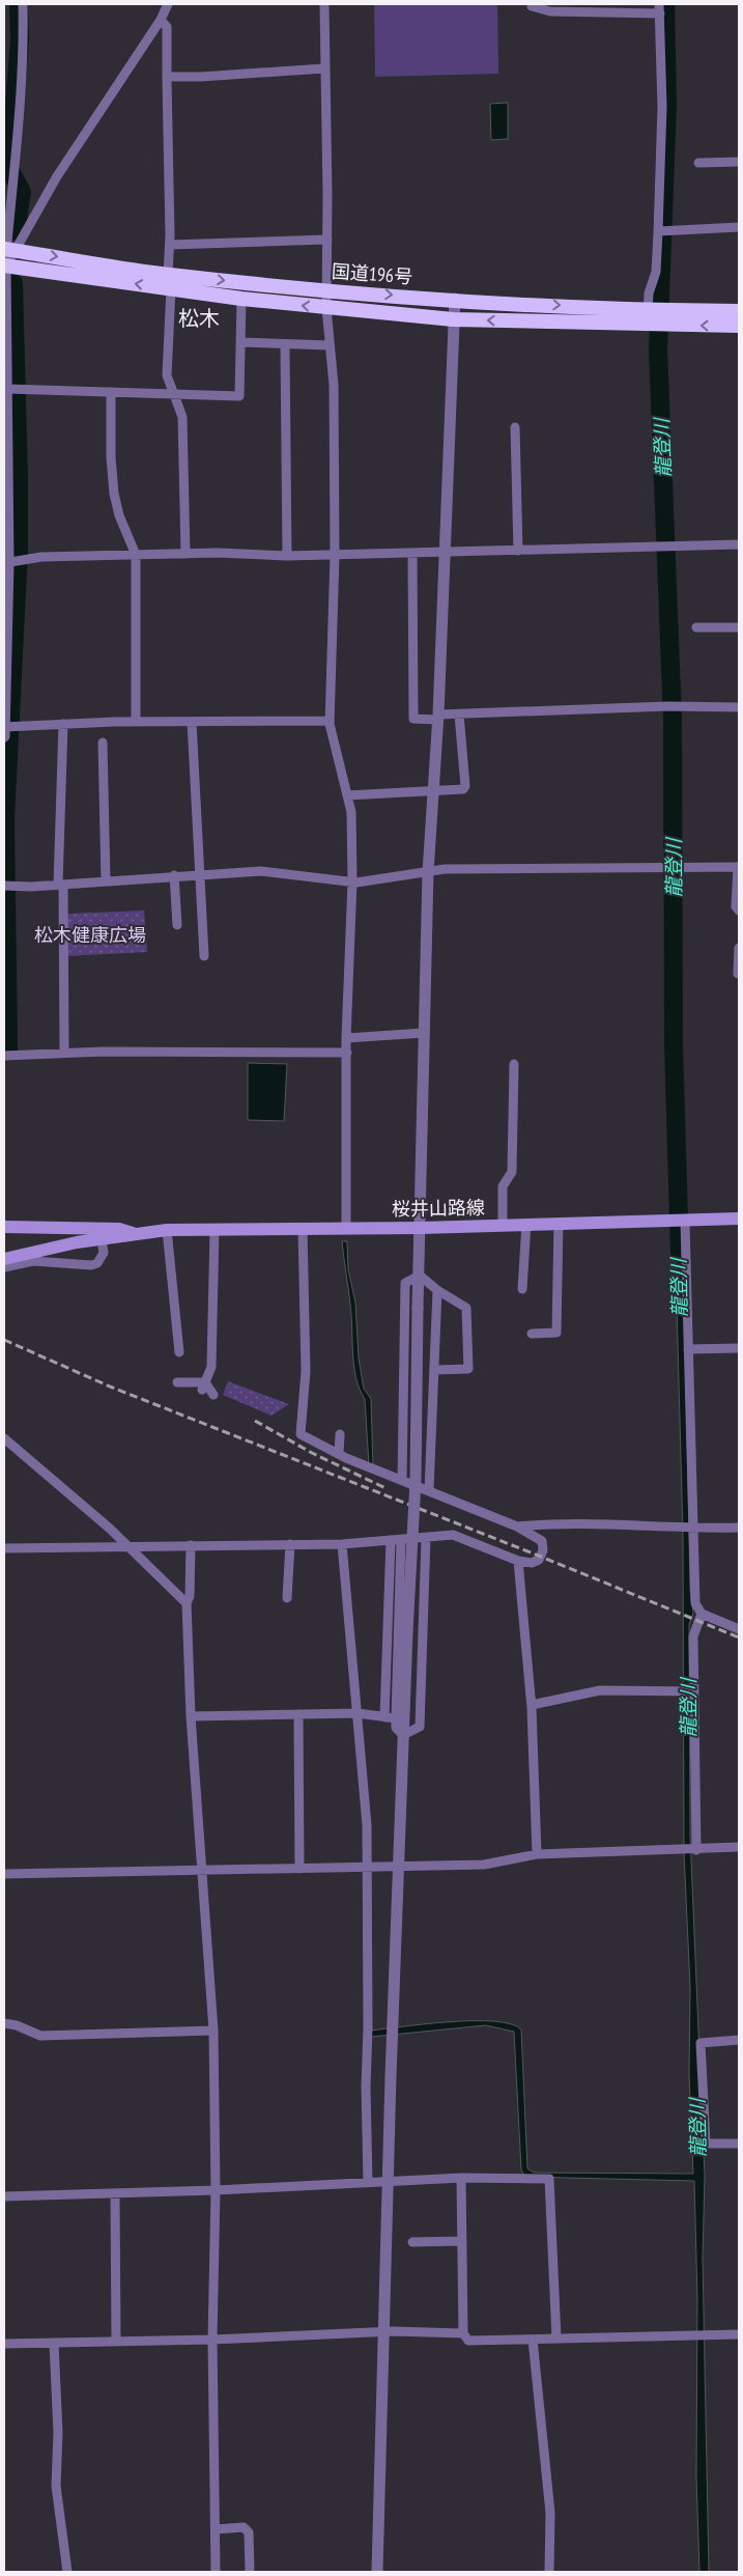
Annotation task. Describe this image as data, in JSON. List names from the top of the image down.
{
  "streets": {
    "highway": ["国道196号"],
    "main road": ["桜井山路線"]
  },
  "districts": ["松木"],
  "water": ["龍登川"],
  "parks": ["松木健康広場"]
}
